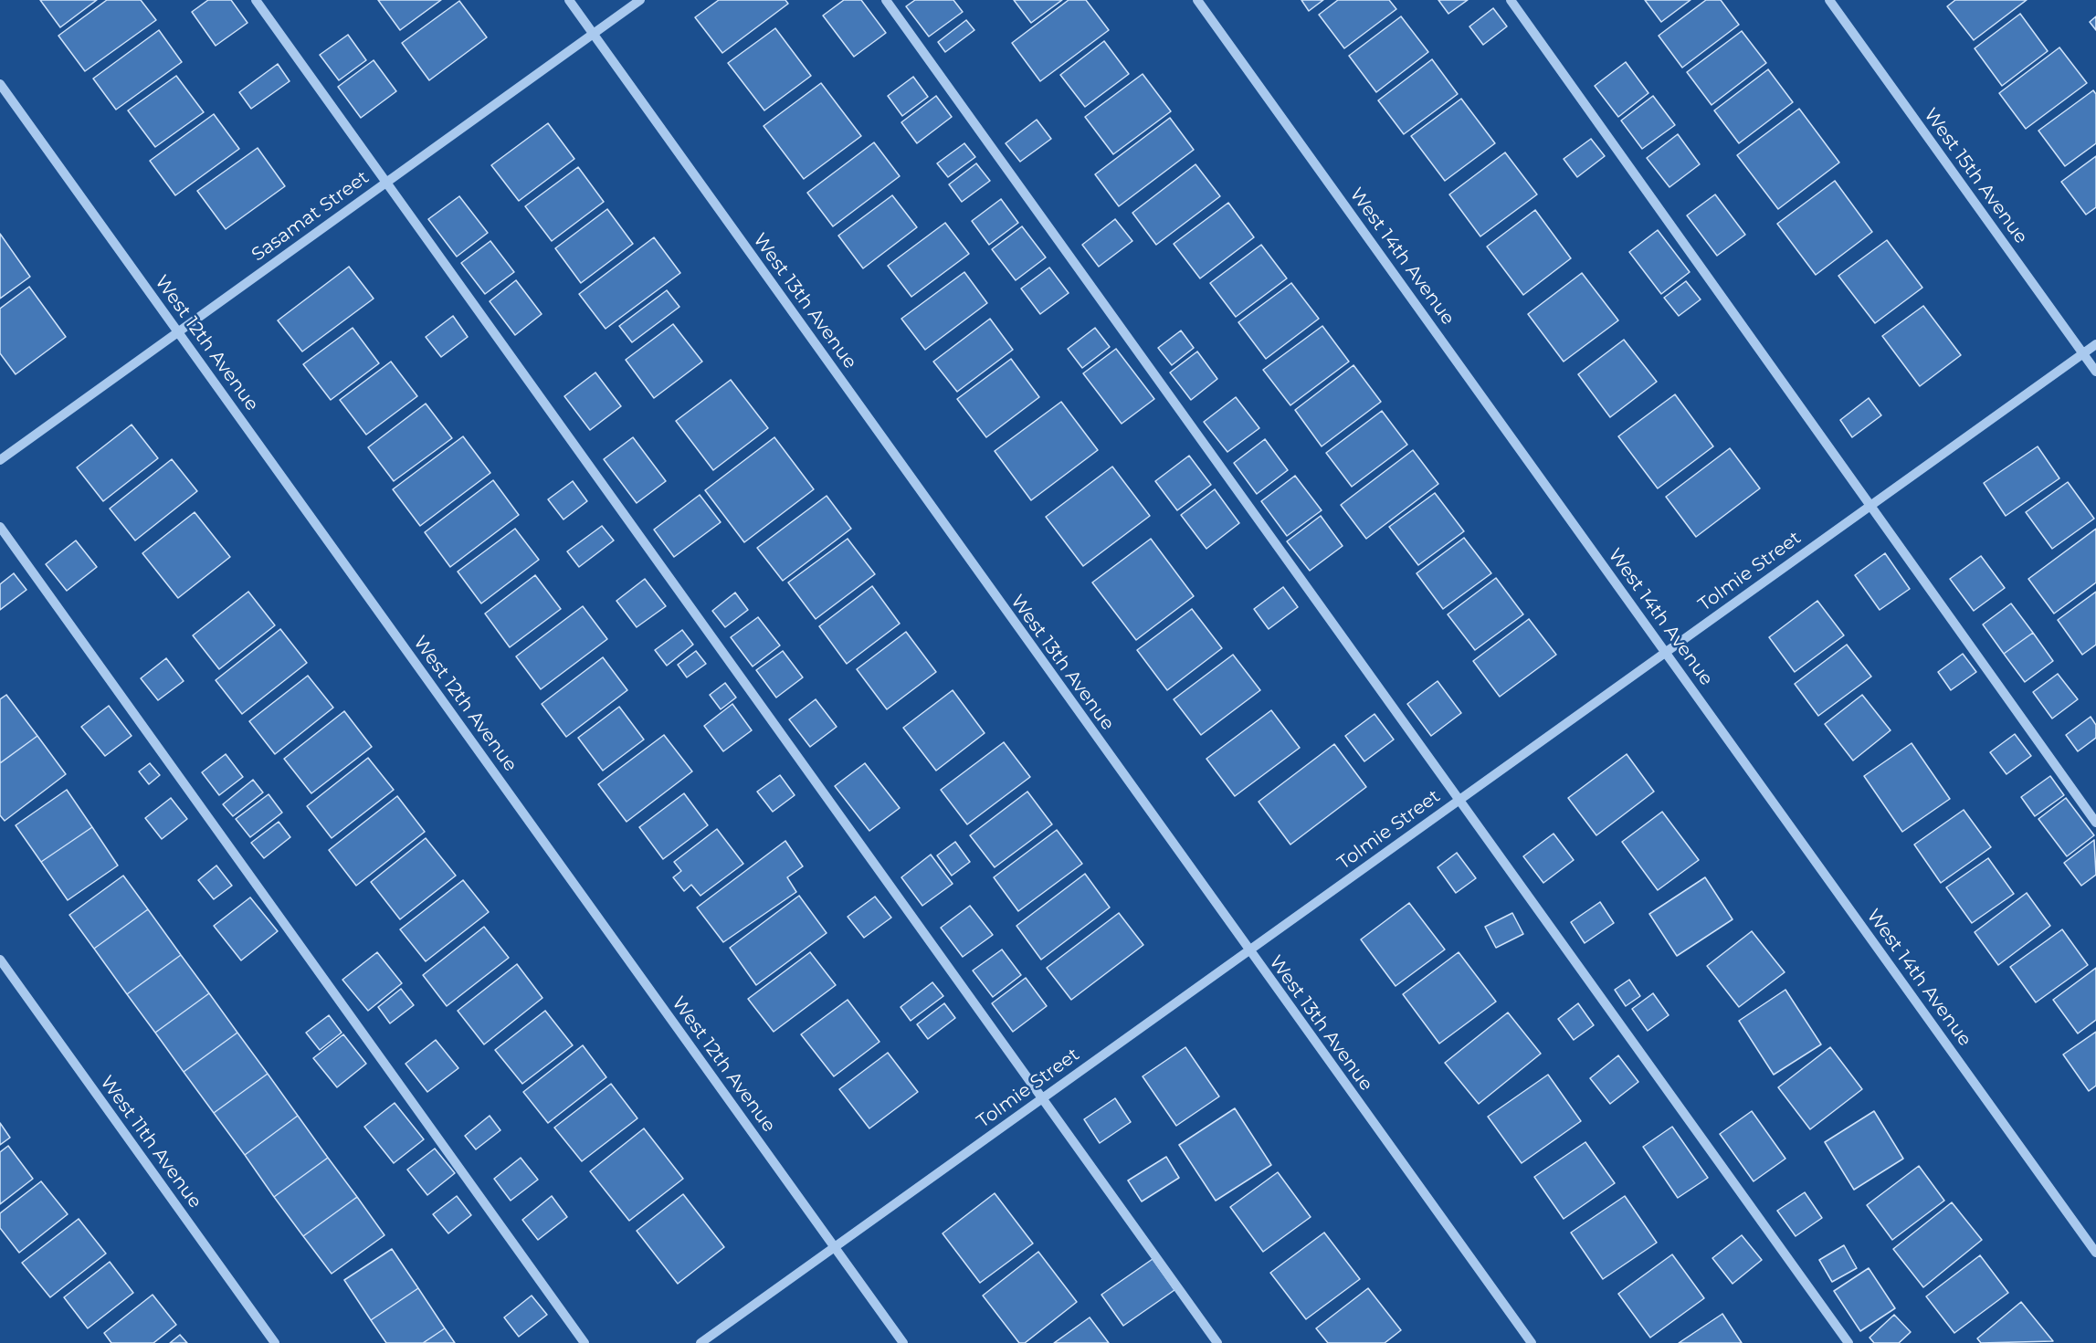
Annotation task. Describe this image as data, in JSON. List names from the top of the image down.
{
  "streets": {
    "street": [
      "West 15th Avenue",
      "Sasamat Street",
      "West 14th Avenue",
      "West 13th Avenue",
      "West 12th Avenue",
      "Tolmie Street",
      "West 11th Avenue"
    ]
  },
  "crossings": [
    ["West 15th Avenue", "Tolmie Street"],
    ["Sasamat Street", "West 13th Avenue"],
    ["Sasamat Street", "West 12th Avenue"],
    ["West 14th Avenue", "Tolmie Street"],
    ["West 13th Avenue", "Tolmie Street"],
    ["West 12th Avenue", "Tolmie Street"]
  ]
}
